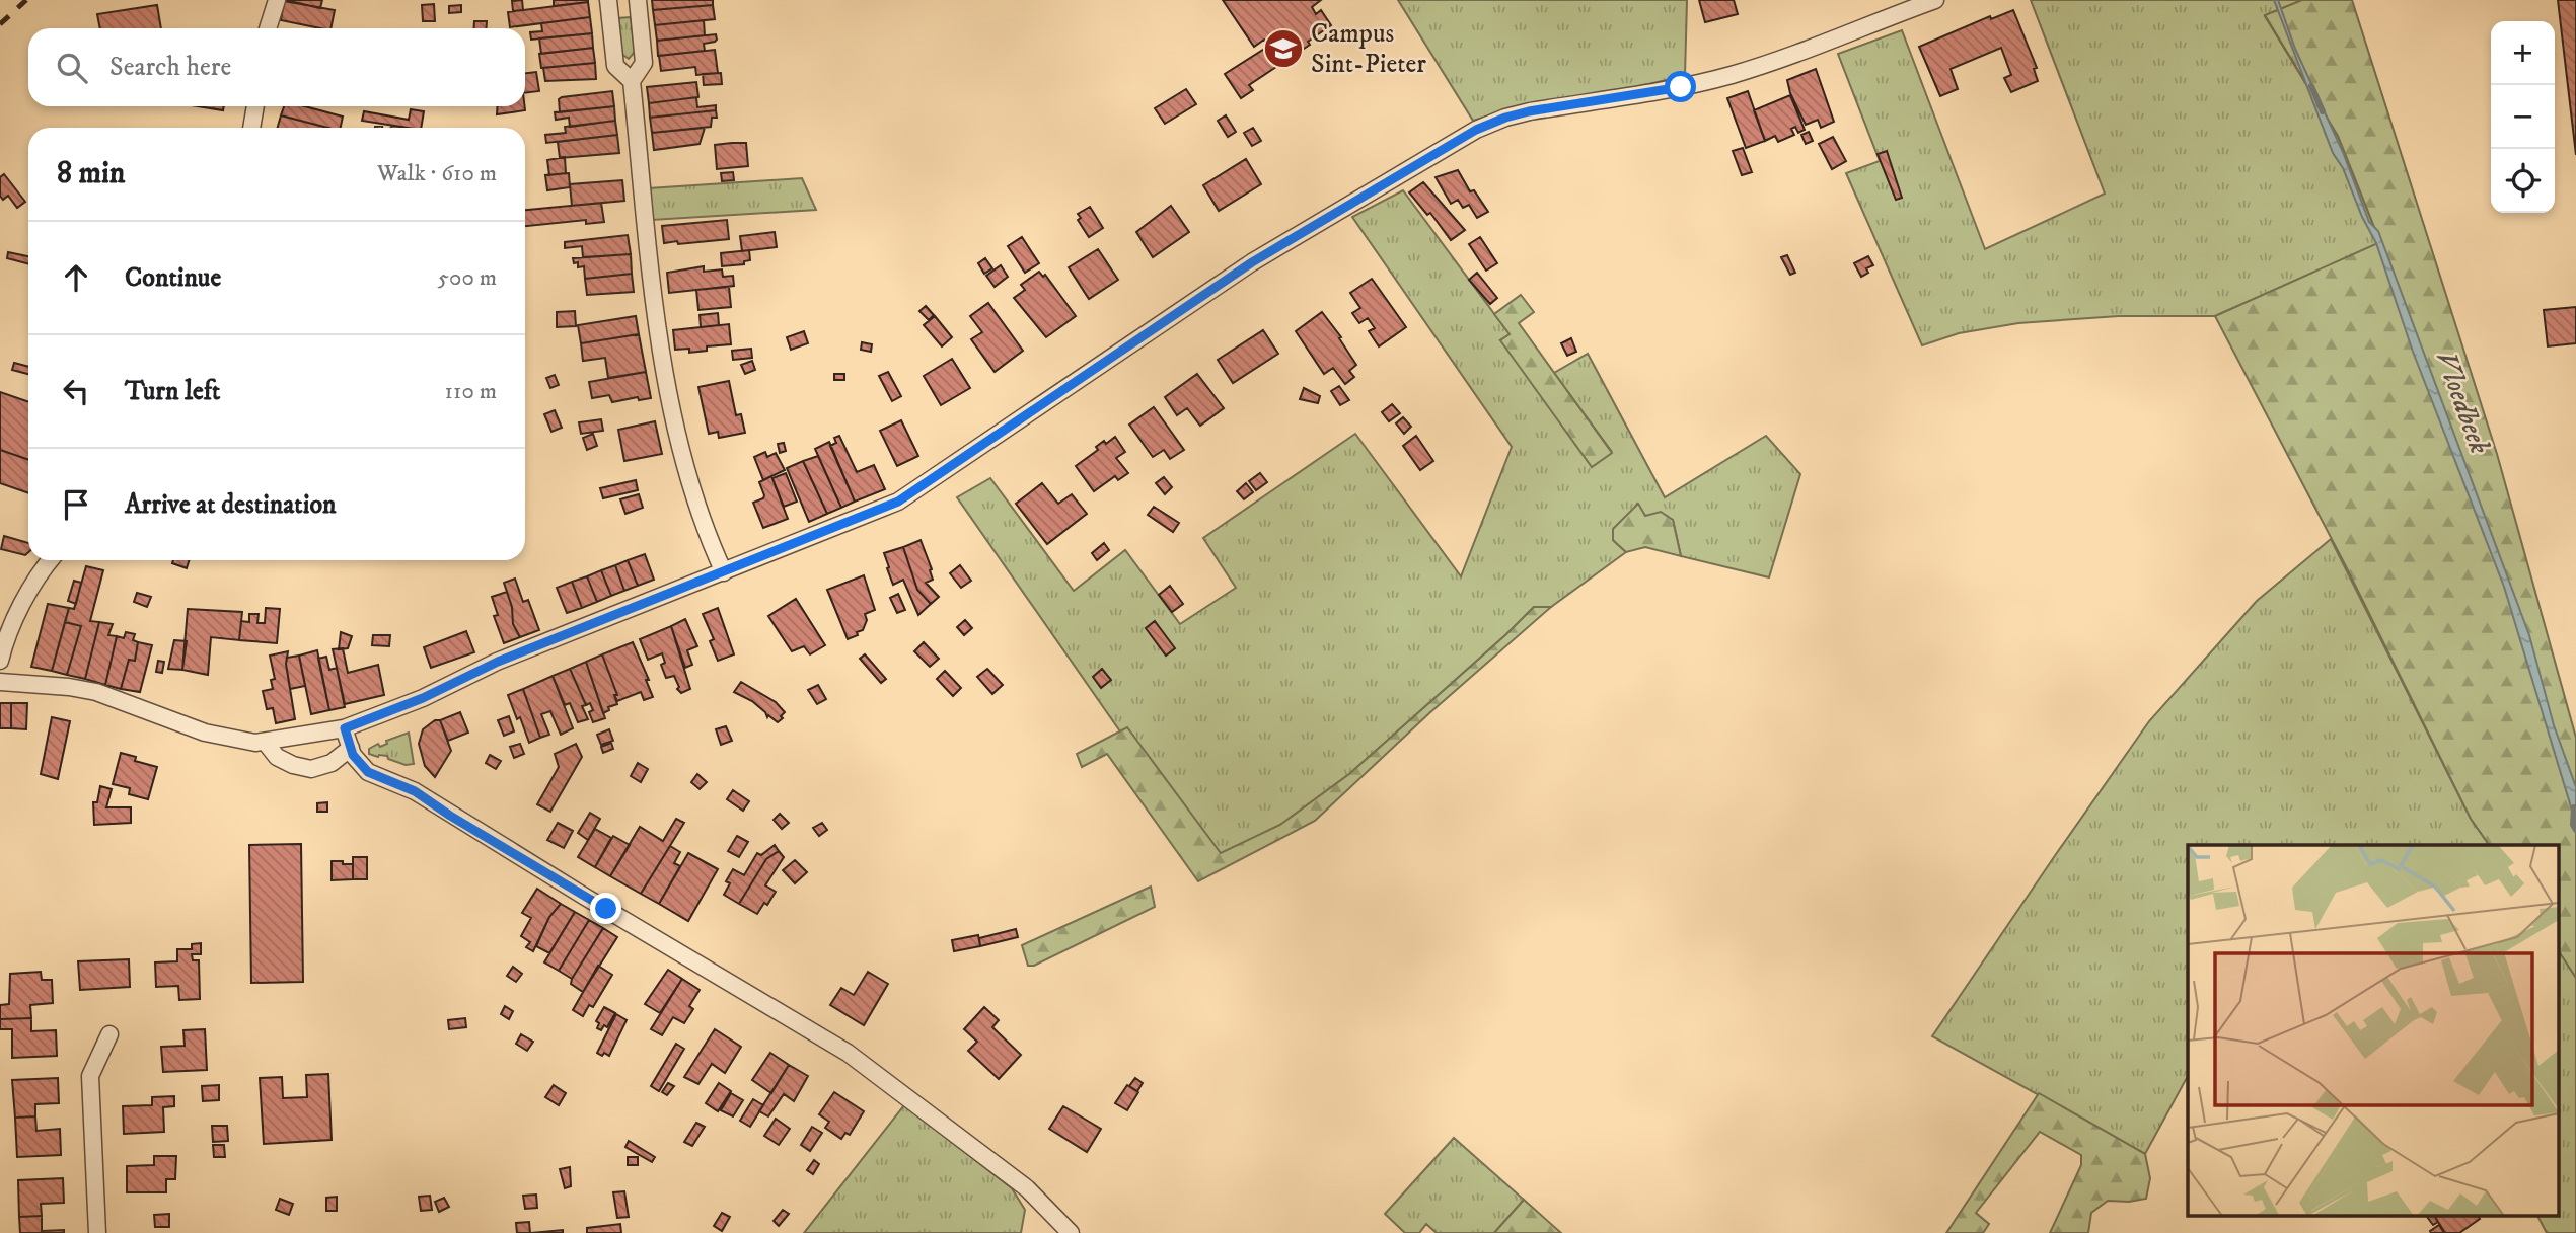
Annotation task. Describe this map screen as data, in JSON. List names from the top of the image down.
{
  "water": ["Vloedbeek"],
  "places": {
    "school or university": ["Campus Sint-Pieter"]
  },
  "page": {
    "map_buttons": ["+", "−"],
    "search": "Search here",
    "heading": ["8 min", "Walk · 610 m"],
    "list": [
      ["Continue", "500 m"],
      ["Turn left", "110 m"],
      "Arrive at destination"
    ]
  }
}
